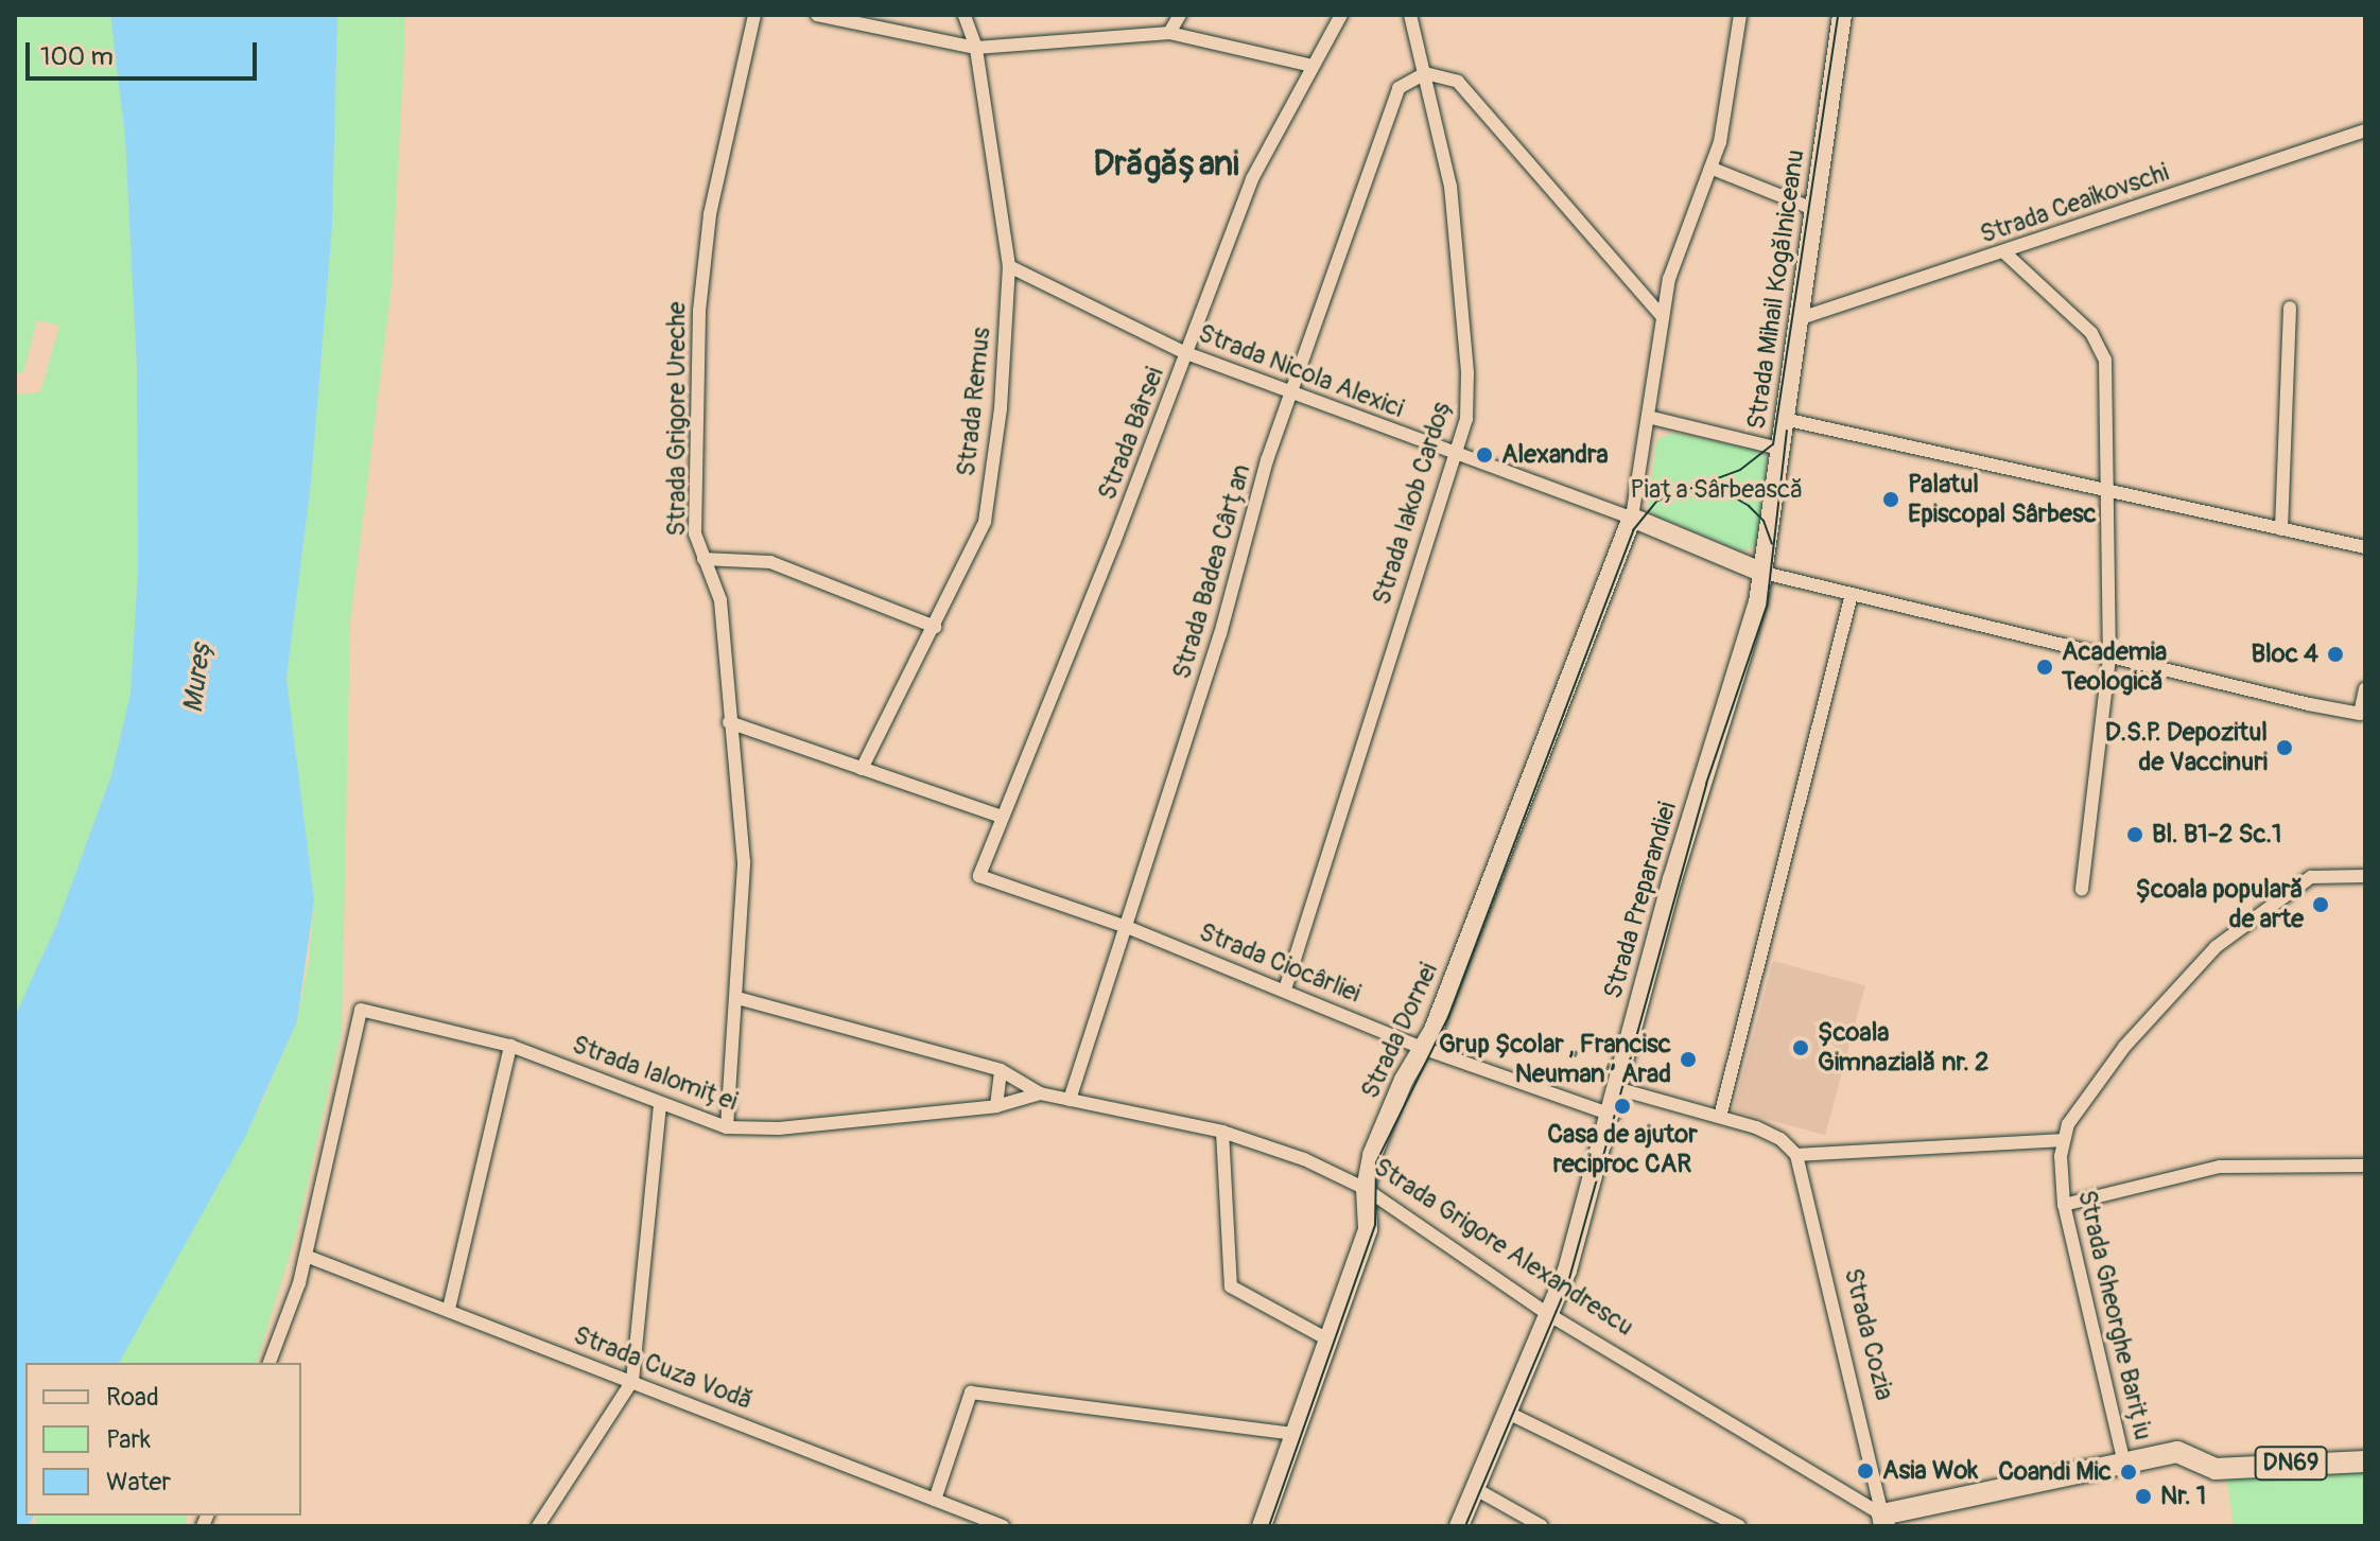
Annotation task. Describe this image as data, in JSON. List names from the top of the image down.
{
  "streets": {
    "main road": [
      "Strada Mihail Kogălniceanu",
      "Strada Preparandiei",
      "Strada Dornei",
      "DN69"
    ],
    "street": [
      "Strada Ceaikovschi",
      "Strada Nicola Alexici",
      "Strada Remus",
      "Strada Grigore Ureche",
      "Strada Bârsei",
      "Strada Iakob Cardoș",
      "Strada Badea Cârțan",
      "Strada Ciocârliei",
      "Strada Ialomiței",
      "Strada Grigore Alexandrescu",
      "Strada Gheorghe Barițiu",
      "Strada Cozia",
      "Strada Cuza Vodă"
    ]
  },
  "crossings": [
    ["Strada Ceaikovschi", "Strada Mihail Kogălniceanu"],
    ["Strada Mihail Kogălniceanu", "Strada Preparandiei"],
    ["Strada Nicola Alexici", "Strada Remus"],
    ["Strada Nicola Alexici", "Strada Bârsei"],
    ["Strada Nicola Alexici", "Strada Iakob Cardoș"],
    ["Strada Nicola Alexici", "Strada Badea Cârțan"],
    ["Strada Nicola Alexici", "Strada Dornei"],
    ["Strada Grigore Ureche", "Strada Ialomiței"],
    ["Strada Grigore Ureche", "Strada Grigore Alexandrescu"],
    ["Strada Bârsei", "Strada Ciocârliei"],
    ["Strada Iakob Cardoș", "Strada Badea Cârțan"],
    ["Strada Iakob Cardoș", "Strada Ciocârliei"],
    ["Strada Badea Cârțan", "Strada Ciocârliei"],
    ["Strada Badea Cârțan", "Strada Grigore Alexandrescu"],
    ["Strada Preparandiei", "Strada Ciocârliei"],
    ["Strada Preparandiei", "Strada Grigore Alexandrescu"],
    ["Strada Ciocârliei", "Strada Dornei"],
    ["Strada Dornei", "Strada Grigore Alexandrescu"],
    ["Strada Ialomiței", "Strada Grigore Alexandrescu"],
    ["Strada Ialomiței", "Strada Cuza Vodă"],
    ["Strada Grigore Alexandrescu", "Strada Cozia"],
    ["Strada Gheorghe Barițiu", "DN69"]
  ],
  "districts": ["Drăgășani"],
  "water": ["Mureș"],
  "parks": ["Piața Sârbească"],
  "places": [
    "Alexandra",
    "Palatul Episcopal Sârbesc",
    "Bloc 4",
    "Academia Teologică",
    "D.S.P. Depozitul de Vaccinuri",
    "Bl. B1-2 Sc.1",
    "Școala populară de arte",
    "Școala Gimnazială nr. 2",
    "Grup Școlar „Francisc Neuman” Arad",
    "Casa de ajutor reciproc CAR",
    "Asia Wok",
    "Coandi Mic",
    "Nr. 1"
  ],
  "legend": ["Road", "Park", "Water"],
  "scale_bar": "100 m"
}
